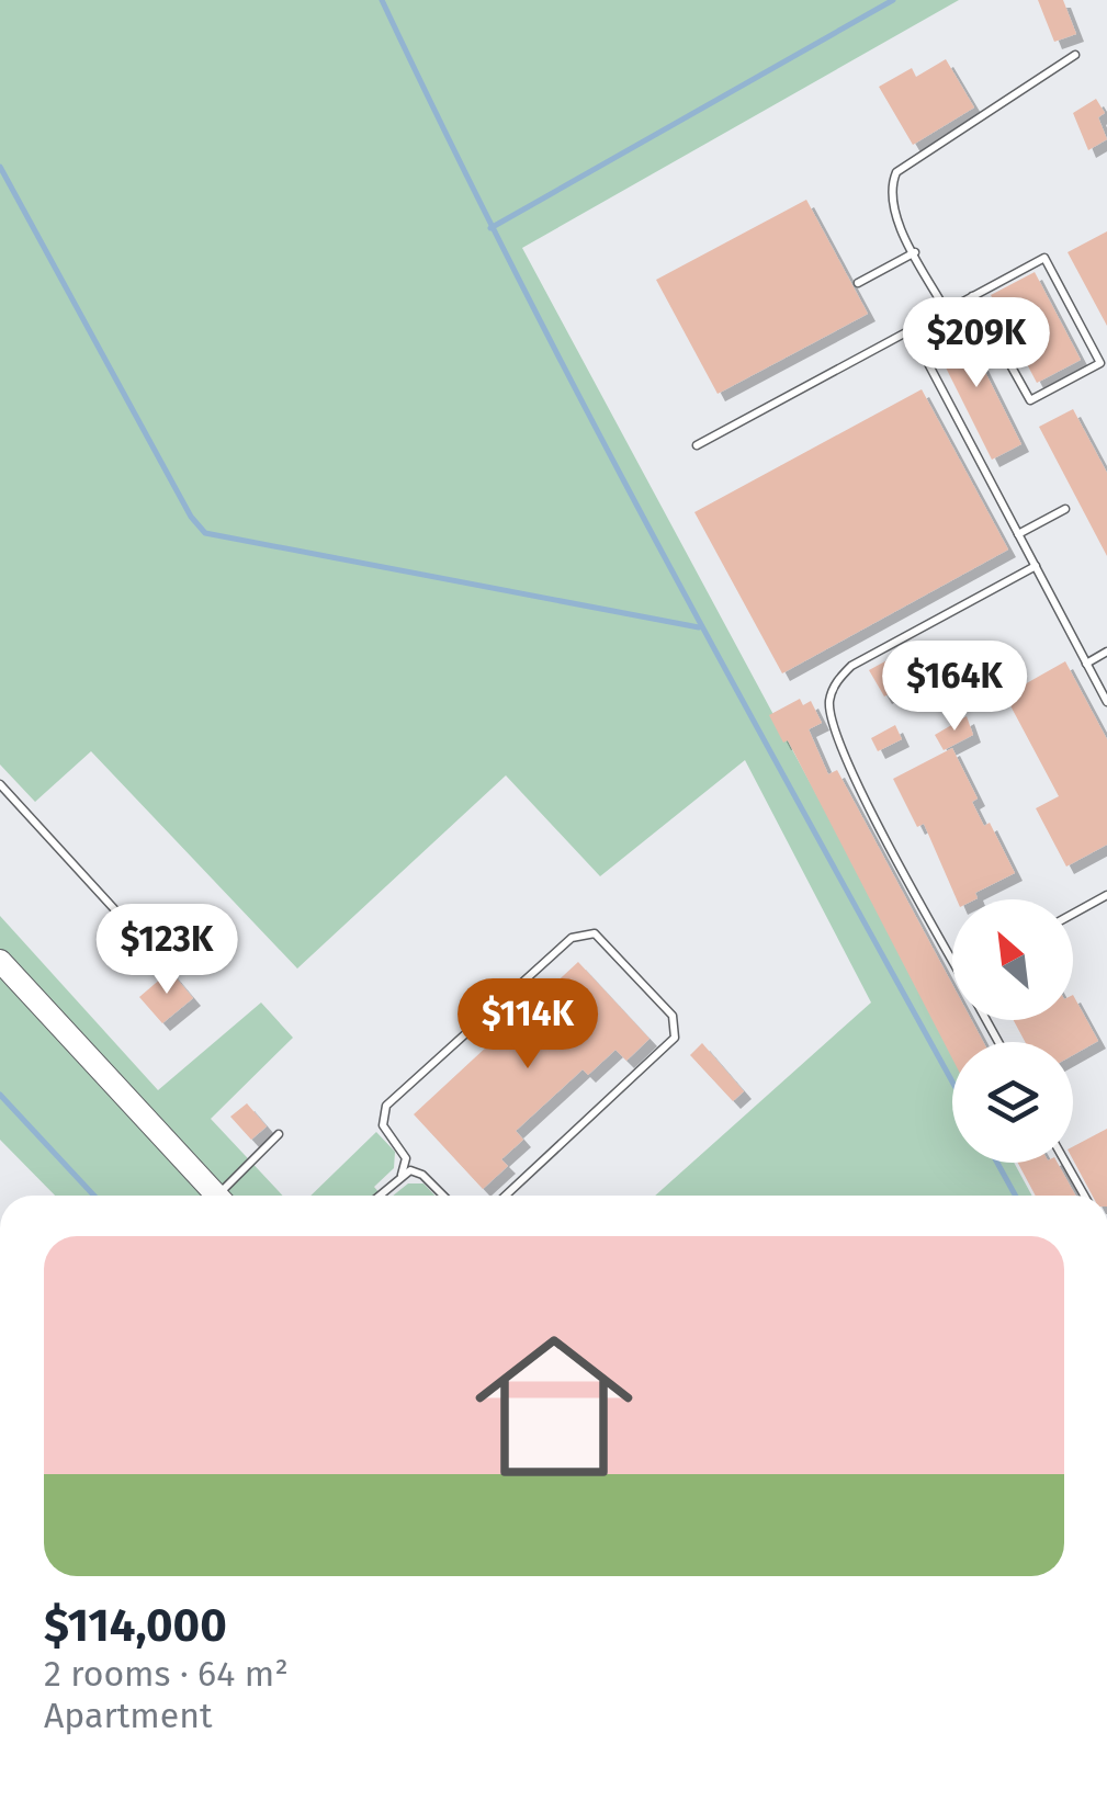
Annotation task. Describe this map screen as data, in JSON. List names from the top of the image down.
{
  "north": "top left",
  "page": {
    "price": [
      "$209K",
      "$164K",
      "$123K",
      "$114K"
    ],
    "list": [
      {
        "name": "$114,000",
        "note": "2 rooms · 64 m² · Apartment"
      }
    ]
  }
}
